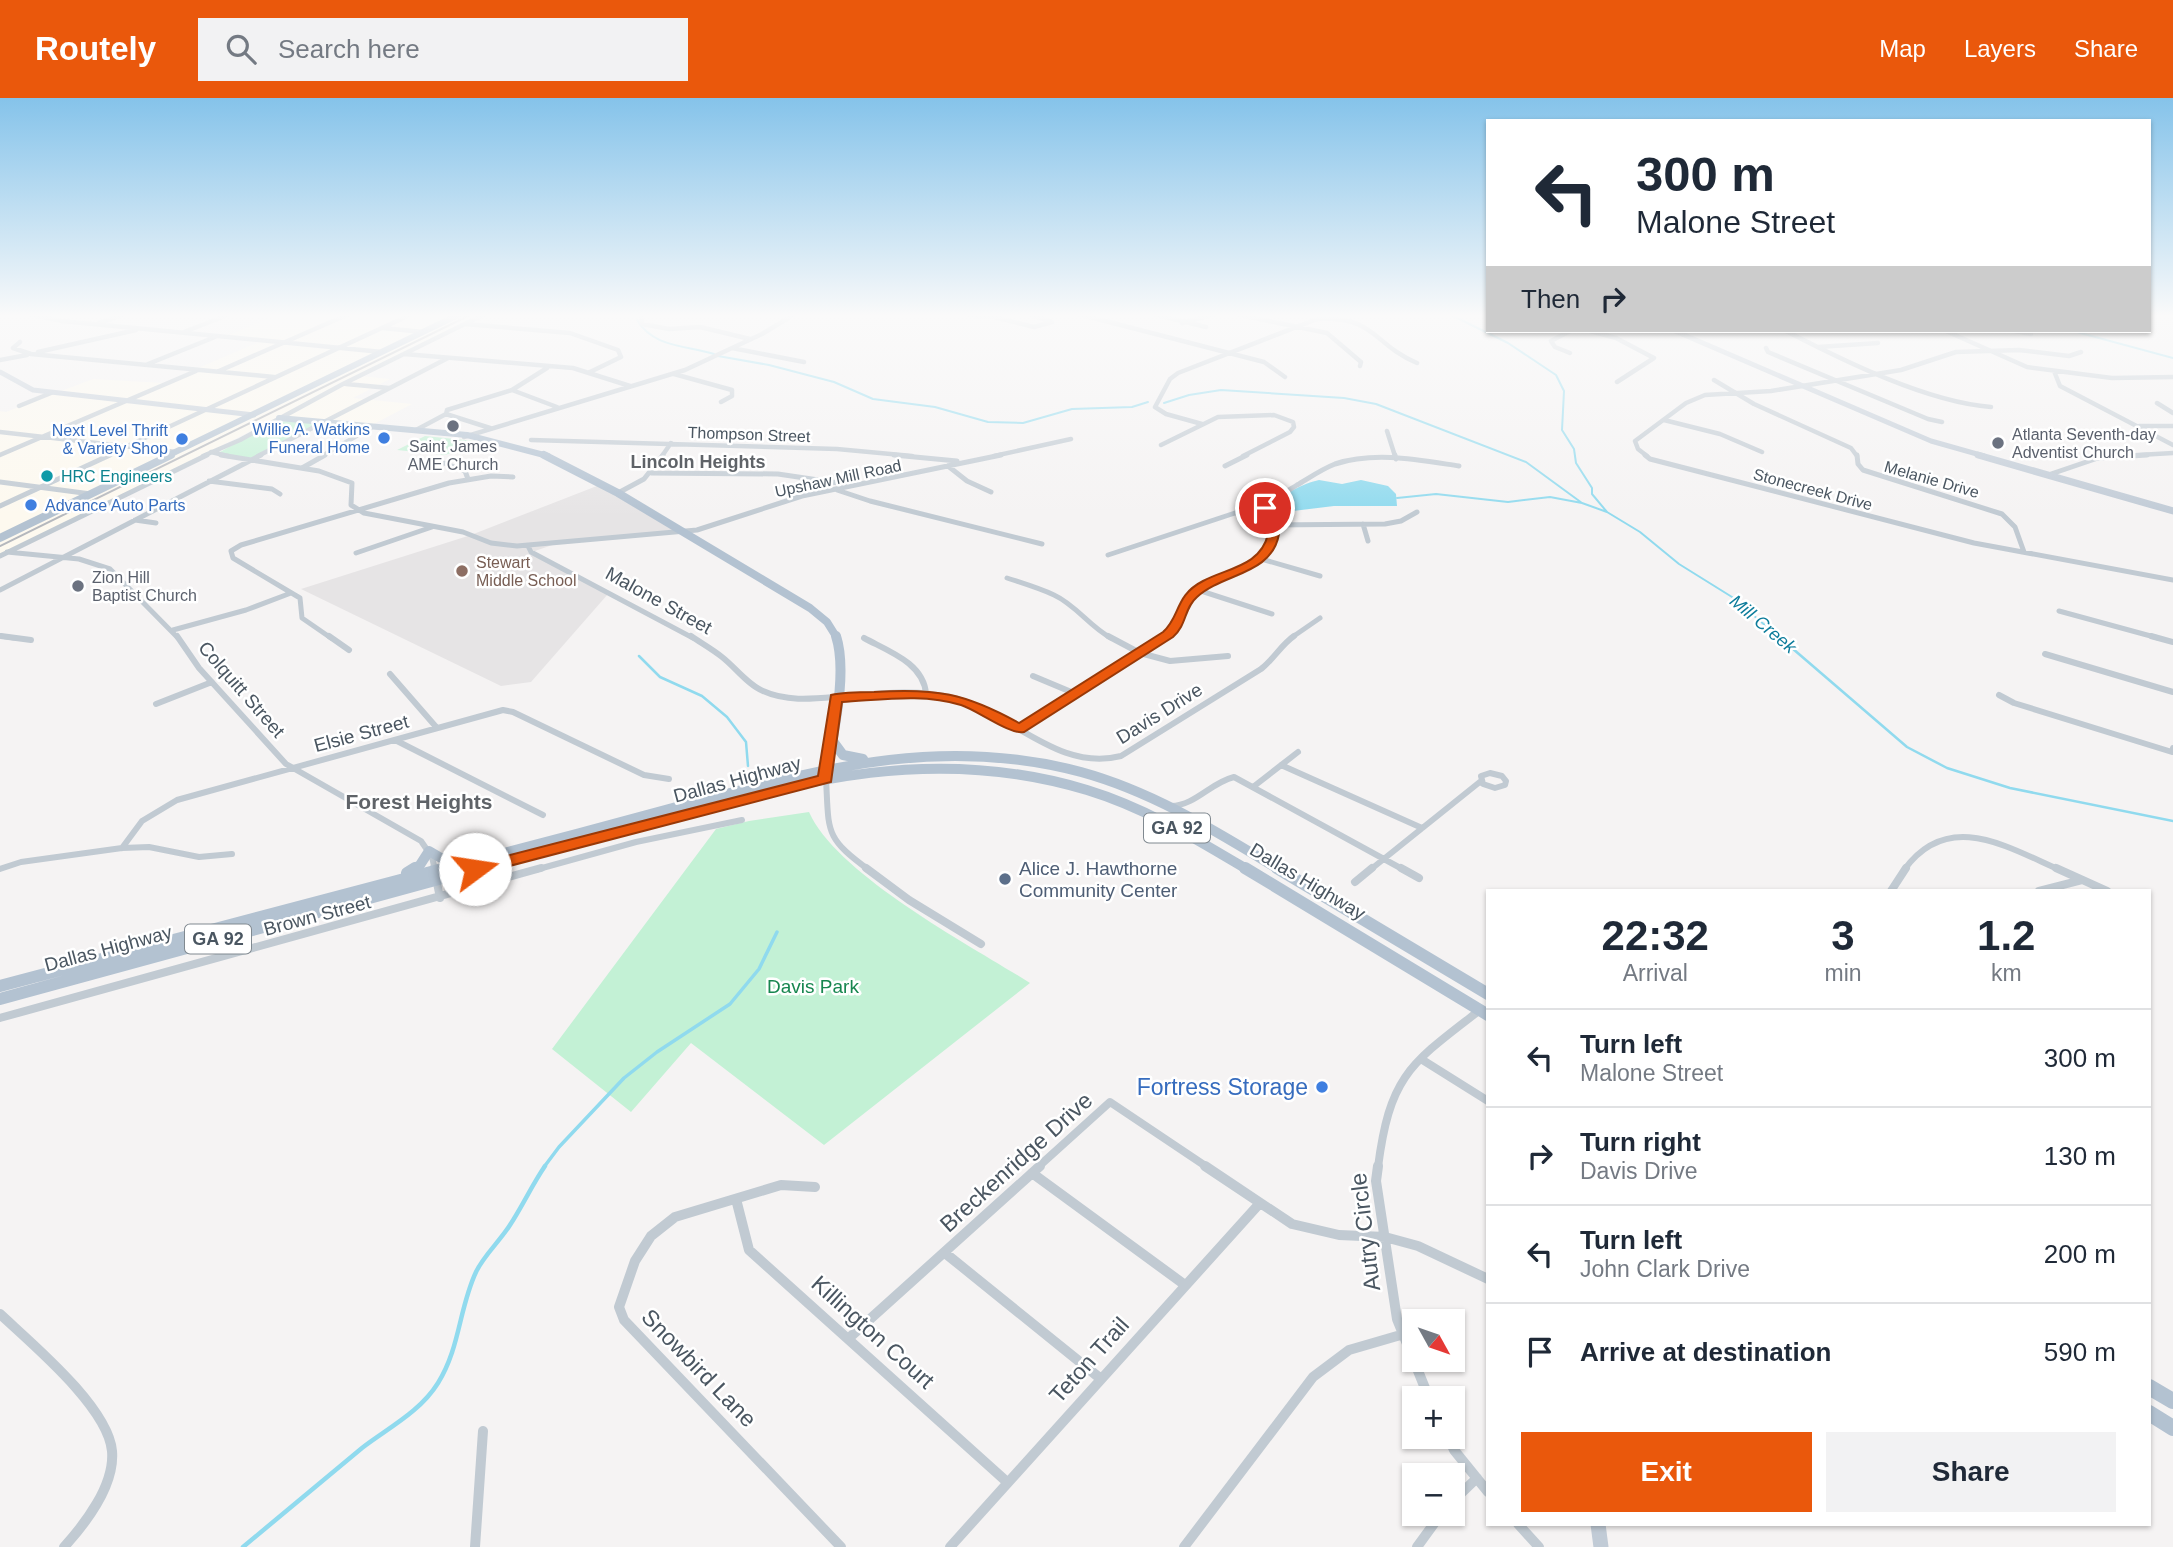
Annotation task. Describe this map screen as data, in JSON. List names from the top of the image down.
{
  "streets": {
    "main road": ["Dallas Highway", "GA 92"],
    "street": [
      "Thompson Street",
      "Upshaw Mill Road",
      "Melanie Drive",
      "Stonecreek Drive",
      "Malone Street",
      "Colquitt Street",
      "Davis Drive",
      "Elsie Street",
      "Brown Street",
      "Breckenridge Drive",
      "Autry Circle",
      "Killington Court",
      "Teton Trail",
      "Snowbird Lane"
    ]
  },
  "crossings": [
    ["Thompson Street", "Upshaw Mill Road"],
    ["Upshaw Mill Road", "Malone Street"],
    ["Melanie Drive", "Stonecreek Drive"],
    ["Malone Street", "Davis Drive"],
    ["Colquitt Street", "Elsie Street"],
    ["Dallas Highway", "Autry Circle"],
    ["Breckenridge Drive", "Autry Circle"],
    ["Breckenridge Drive", "Killington Court"],
    ["Breckenridge Drive", "Teton Trail"],
    ["Killington Court", "Teton Trail"],
    ["Killington Court", "Snowbird Lane"]
  ],
  "districts": ["Lincoln Heights", "Forest Heights"],
  "water": ["Mill Creek"],
  "parks": ["Davis Park"],
  "places": [
    "Saint James AME Church",
    "Willie A. Watkins Funeral Home",
    "Next Level Thrift & Variety Shop",
    "Atlanta Seventh-day Adventist Church",
    "HRC Engineers",
    "Advance Auto Parts",
    "Stewart Middle School",
    "Zion Hill Baptist Church",
    "Alice J. Hawthorne Community Center",
    "Fortress Storage"
  ],
  "north": "bottom right",
  "page": {
    "header": "Routely",
    "search": "Search here",
    "nav": ["Map", "Layers", "Share"],
    "turn": ["300 m", "Malone Street"],
    "then": "Then",
    "eta": [
      "22:32",
      "Arrival",
      "3",
      "min",
      "1.2",
      "km"
    ],
    "list": [
      {
        "name": "Turn left",
        "note": "Malone Street",
        "value": "300 m"
      },
      {
        "name": "Turn right",
        "note": "Davis Drive",
        "value": "130 m"
      },
      {
        "name": "Turn left",
        "note": "John Clark Drive",
        "value": "200 m"
      },
      {
        "name": "Arrive at destination",
        "value": "590 m"
      }
    ],
    "map_buttons": ["+", "−"],
    "buttons": ["Exit", "Share"]
  }
}
